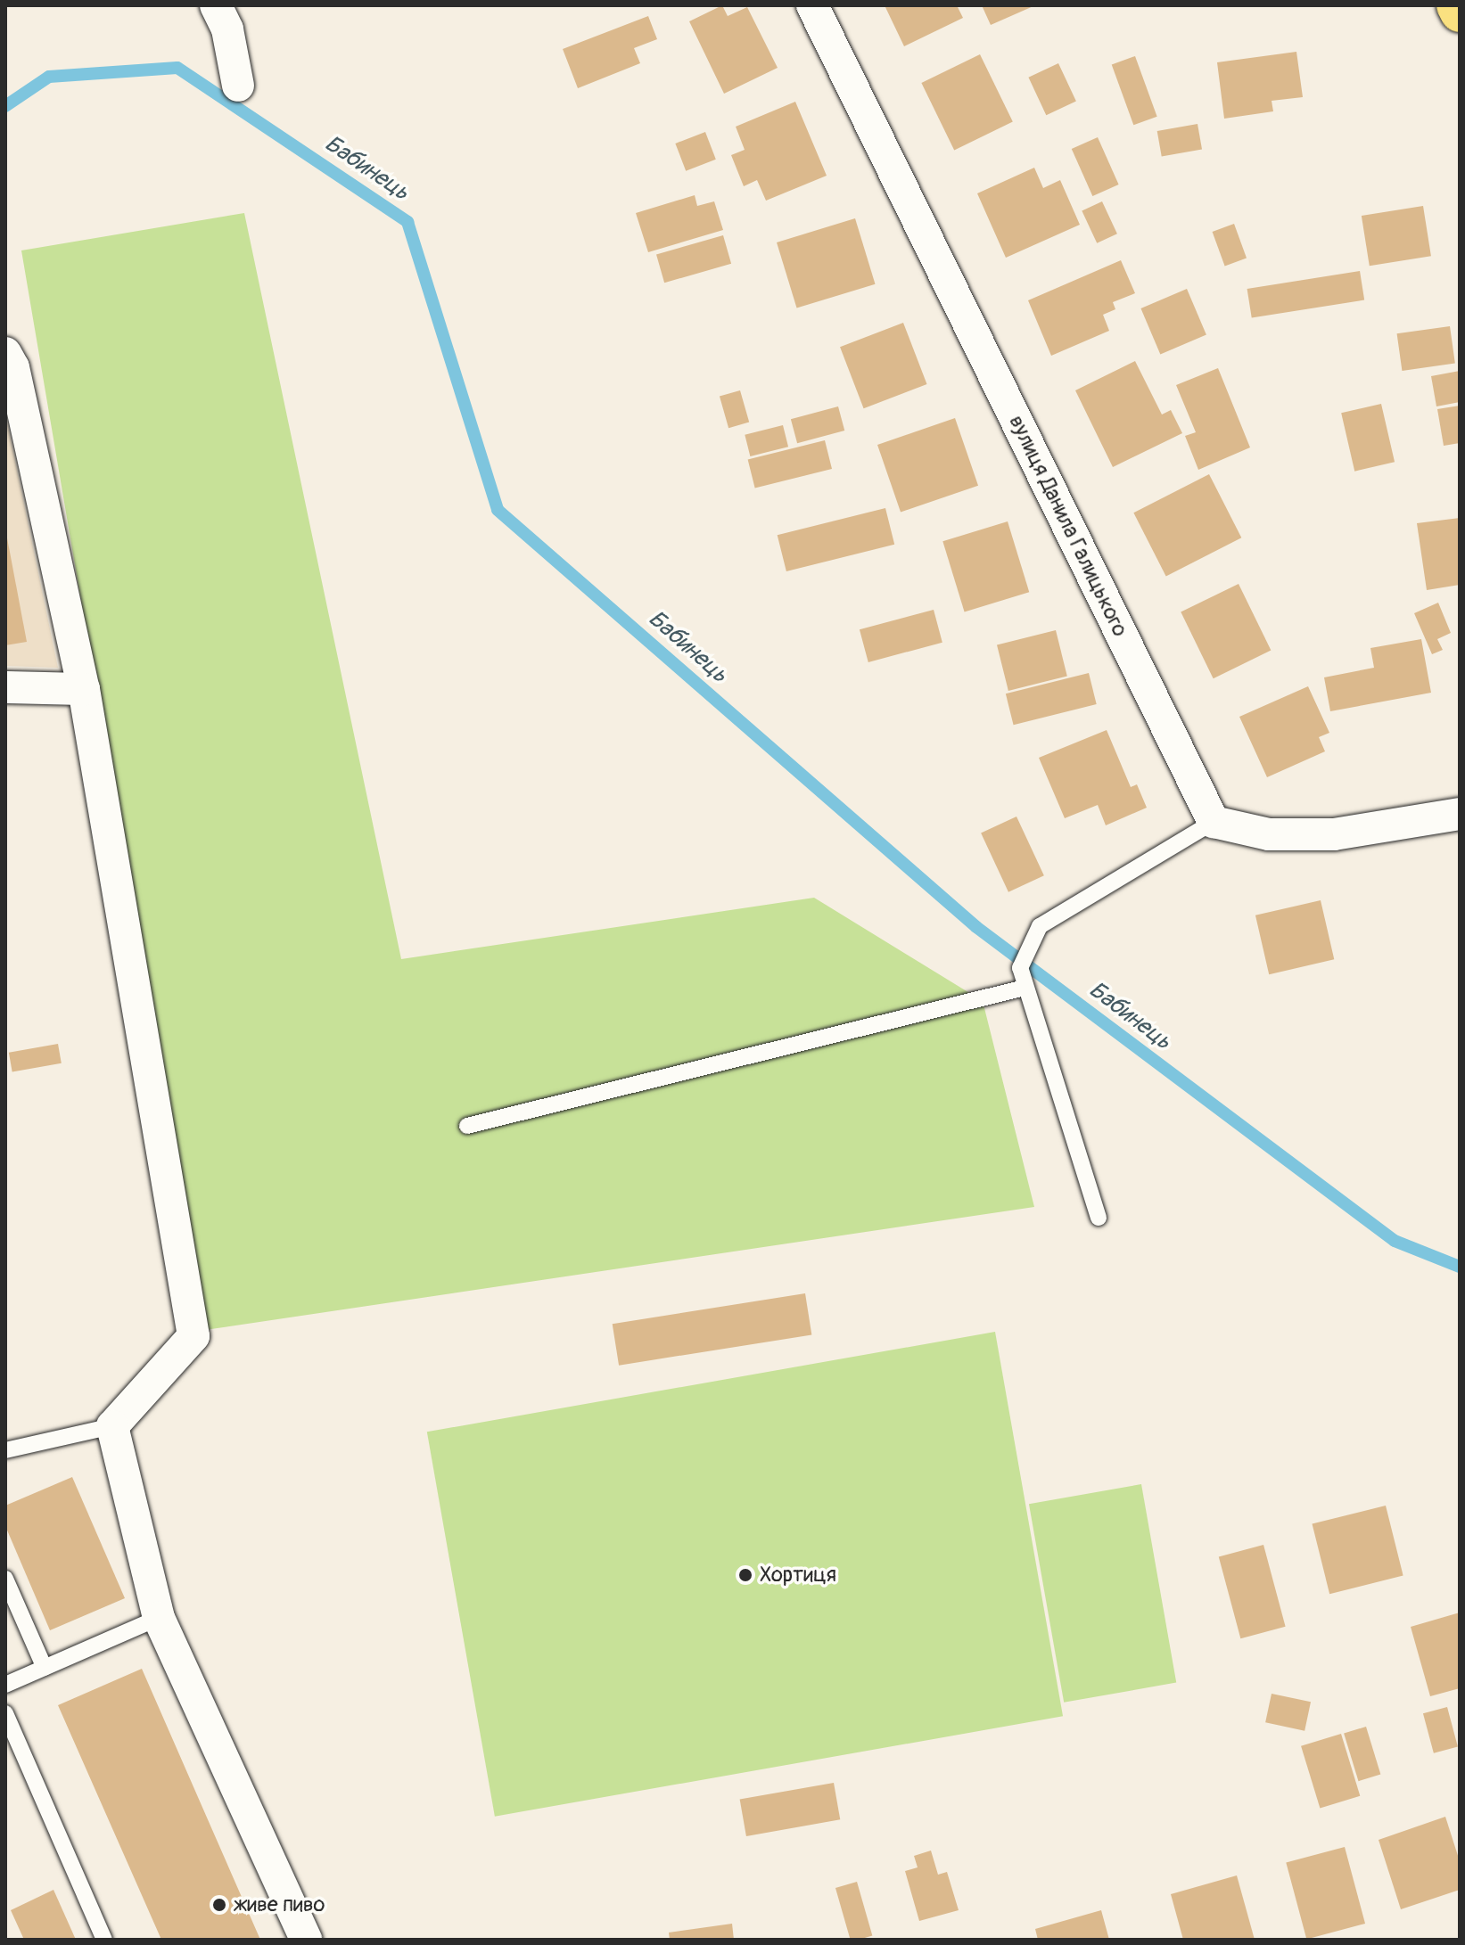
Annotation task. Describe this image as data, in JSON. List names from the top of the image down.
{
  "streets": {
    "street": ["вулиця Данила Галицького"]
  },
  "water": ["Бабинець"],
  "places": ["Хортиця", "живе пиво"]
}
